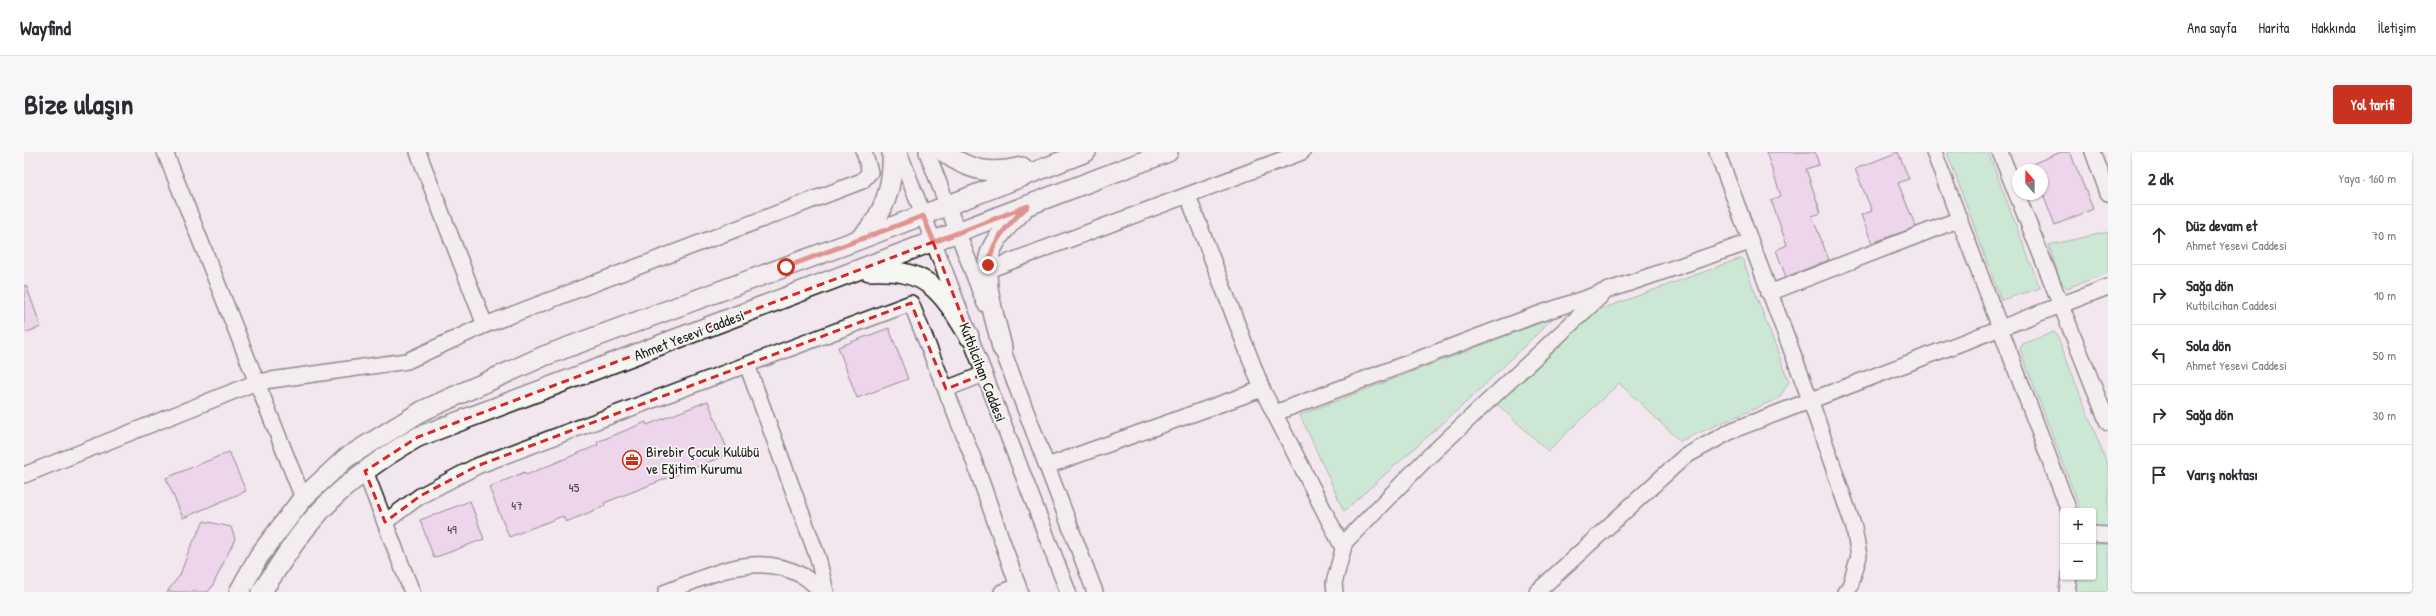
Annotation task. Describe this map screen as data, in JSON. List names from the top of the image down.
{
  "streets": {
    "main road": ["Ahmet Yesevi Caddesi"],
    "street": ["Kutbilcihan Caddesi"]
  },
  "crossings": [
    ["Ahmet Yesevi Caddesi", "Kutbilcihan Caddesi"]
  ],
  "places": {
    "office": ["Birebir Çocuk Kulübü ve Eğitim Kurumu"]
  },
  "house_numbers": ["45", "47", "49"],
  "north": "top",
  "page": {
    "header": "Wayfind",
    "nav": [
      "Ana sayfa",
      "Harita",
      "Hakkında",
      "İletişim"
    ],
    "title": "Bize ulaşın",
    "buttons": "Yol tarifi",
    "heading": ["2 dk", "Yaya · 160 m"],
    "list": [
      ["Düz devam et", "Ahmet Yesevi Caddesi", "70 m"],
      ["Sağa dön", "Kutbilcihan Caddesi", "10 m"],
      ["Sola dön", "Ahmet Yesevi Caddesi", "50 m"],
      ["Sağa dön", "30 m"],
      "Varış noktası"
    ],
    "map_buttons": ["+", "−"]
  }
}
